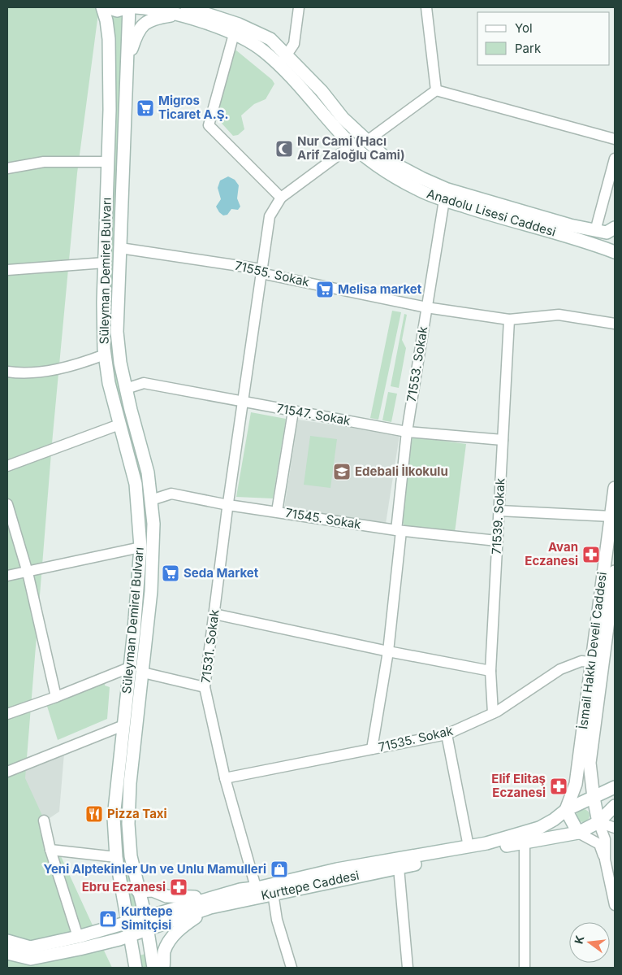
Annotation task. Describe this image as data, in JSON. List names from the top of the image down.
{
  "streets": {
    "main road": [
      "Anadolu Lisesi Caddesi",
      "Süleyman Demirel Bulvarı",
      "İsmail Hakkı Develi Caddesi",
      "Kurttepe Caddesi"
    ],
    "street": [
      "71555. Sokak",
      "71553. Sokak",
      "71547. Sokak",
      "71539. Sokak",
      "71545. Sokak",
      "71531. Sokak",
      "71535. Sokak"
    ]
  },
  "crossings": [
    ["Anadolu Lisesi Caddesi", "71553. Sokak"],
    ["Süleyman Demirel Bulvarı", "71555. Sokak"],
    ["Süleyman Demirel Bulvarı", "71547. Sokak"],
    ["Süleyman Demirel Bulvarı", "71545. Sokak"],
    ["Süleyman Demirel Bulvarı", "Kurttepe Caddesi"],
    ["71555. Sokak", "71553. Sokak"],
    ["71555. Sokak", "71539. Sokak"],
    ["71555. Sokak", "71531. Sokak"],
    ["71553. Sokak", "71547. Sokak"],
    ["71553. Sokak", "71545. Sokak"],
    ["71553. Sokak", "71535. Sokak"],
    ["71547. Sokak", "71539. Sokak"],
    ["71547. Sokak", "71531. Sokak"],
    ["71539. Sokak", "71545. Sokak"],
    ["71539. Sokak", "71535. Sokak"],
    ["71545. Sokak", "71531. Sokak"],
    ["71531. Sokak", "71535. Sokak"],
    ["71531. Sokak", "Kurttepe Caddesi"],
    ["İsmail Hakkı Develi Caddesi", "71535. Sokak"],
    ["İsmail Hakkı Develi Caddesi", "Kurttepe Caddesi"]
  ],
  "places": {
    "supermarket": ["Migros Ticaret A.Ş.", "Melisa market", "Seda Market"],
    "mosque": ["Nur Cami (Hacı Arif Zaloğlu Cami)"],
    "school or university": ["Edebali İlkokulu"],
    "pharmacy": ["Avan Eczanesi", "Elif Elitaş Eczanesi", "Ebru Eczanesi"],
    "restaurant": ["Pizza Taxi"],
    "shop": ["Yeni Alptekinler Un ve Unlu Mamulleri", "Kurttepe Simitçisi"]
  },
  "legend": ["Yol", "Park"],
  "north": "left"
}
